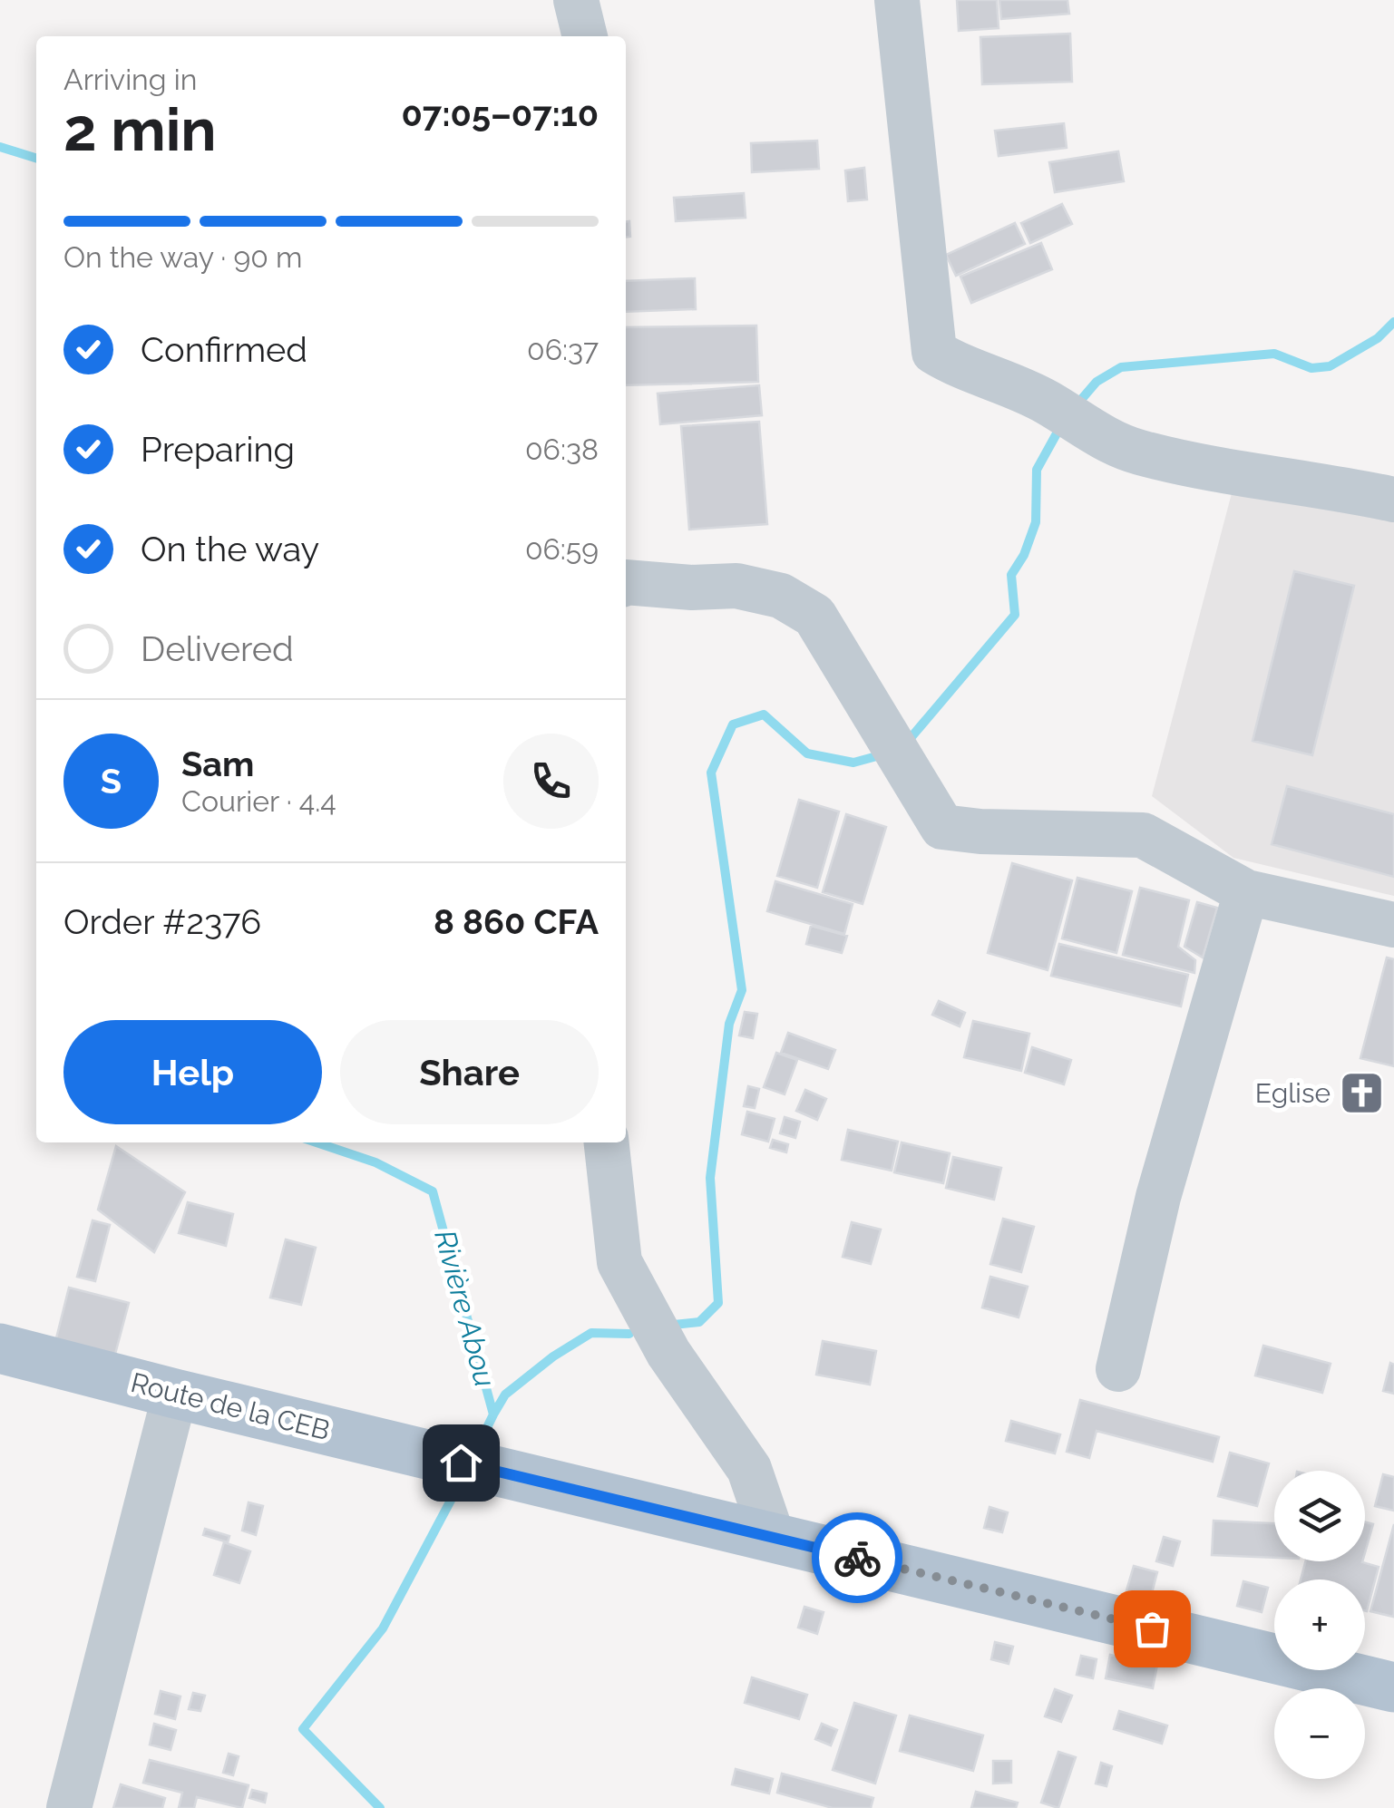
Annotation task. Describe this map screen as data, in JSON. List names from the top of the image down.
{
  "streets": {
    "main road": ["Route de la CEB"]
  },
  "water": ["Rivière Abou"],
  "places": {
    "church": ["Eglise"]
  },
  "page": {
    "heading": ["2 min", "Arriving in", "07:05–07:10"],
    "panel": [
      "Sam",
      "Courier · 4.4",
      "Order #2376",
      "8 860 CFA"
    ],
    "bar": "On the way · 90 m",
    "list": [
      ["Confirmed", "06:37"],
      ["Preparing", "06:38"],
      ["On the way", "06:59"],
      "Delivered"
    ],
    "round": "S",
    "buttons": ["Help", "Share"],
    "map_buttons": ["+", "−"]
  }
}
